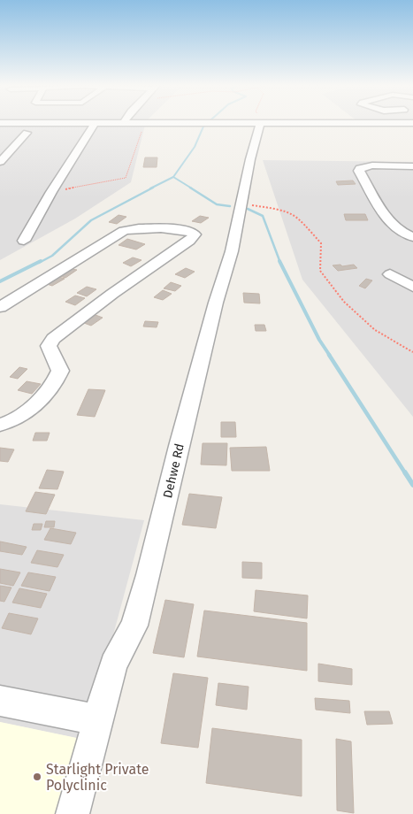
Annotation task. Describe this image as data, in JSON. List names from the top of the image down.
{
  "streets": {
    "street": ["Dehwe Rd"]
  },
  "places": ["Starlight Private Polyclinic"]
}
